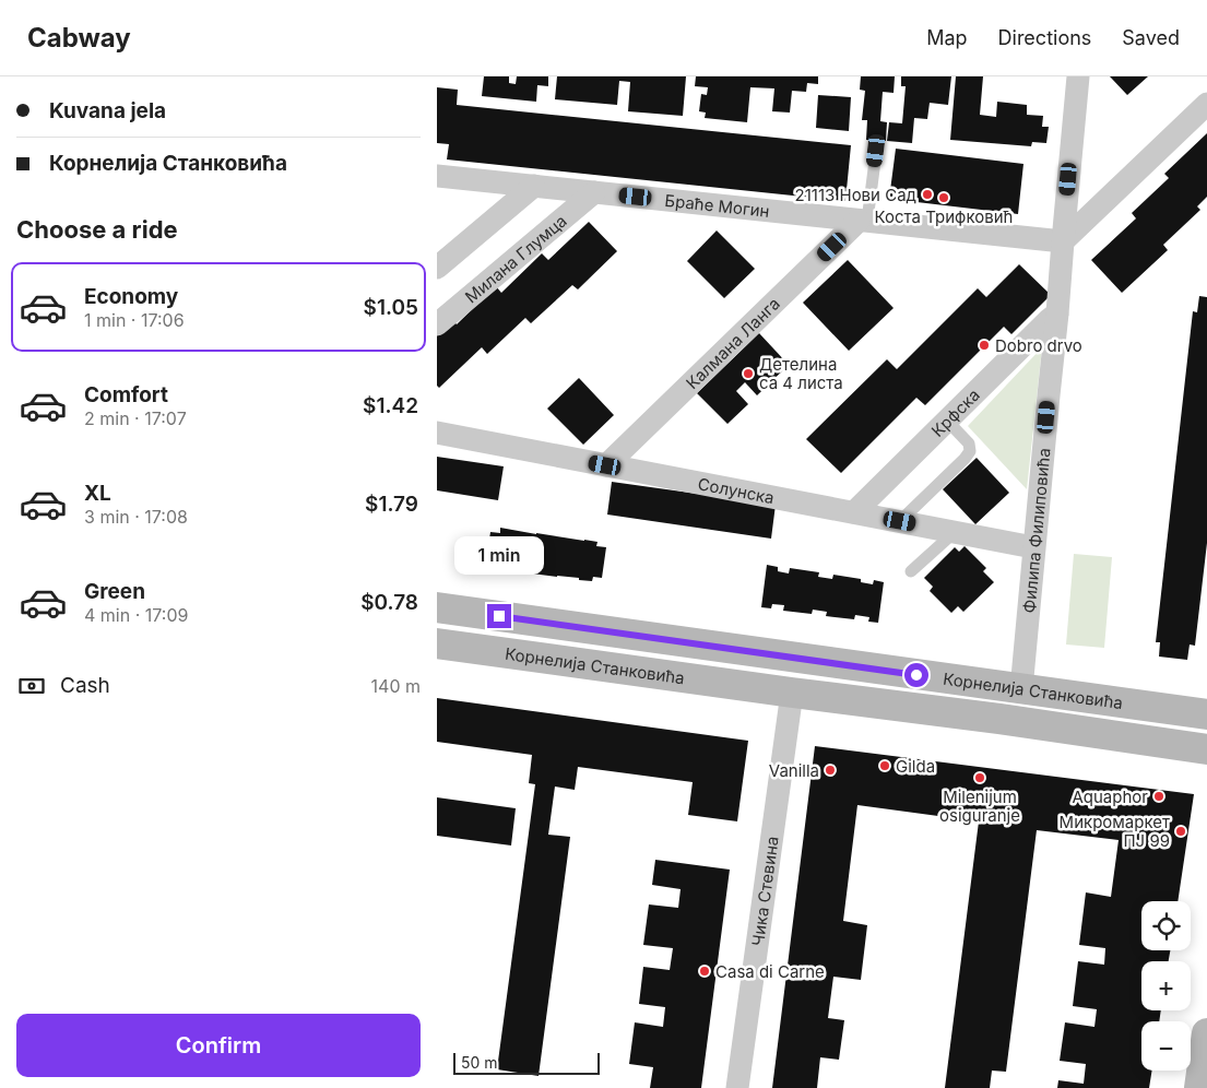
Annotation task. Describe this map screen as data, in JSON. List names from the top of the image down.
{
  "streets": {
    "main road": ["Корнелија Станковића"],
    "street": [
      "Браће Могин",
      "Милана Глумца",
      "Калмана Ланга",
      "Крфска",
      "Солунска",
      "Филипа Филиповића",
      "Чика Стевина"
    ]
  },
  "crossings": [
    ["Браће Могин", "Милана Глумца"],
    ["Браће Могин", "Калмана Ланга"],
    ["Браће Могин", "Филипа Филиповића"],
    ["Калмана Ланга", "Солунска"],
    ["Крфска", "Солунска"],
    ["Крфска", "Филипа Филиповића"],
    ["Солунска", "Филипа Филиповића"],
    ["Филипа Филиповића", "Корнелија Станковића"],
    ["Корнелија Станковића", "Чика Стевина"]
  ],
  "places": [
    "21113 Нови Сад",
    "Коста Трифковић",
    "Dobro drvo",
    "Детелина са 4 листа",
    "Gilda",
    "Vanilla",
    "Milenijum osiguranje",
    "Aquaphor",
    "Микромаркет ПЈ 99",
    "Casa di Carne"
  ],
  "scale_bar": "50 m",
  "page": {
    "header": "Cabway",
    "nav": ["Map", "Directions", "Saved"],
    "banner": ["Kuvana jela", "Корнелија Станковића"],
    "heading": "Choose a ride",
    "list": [
      {
        "name": "Economy",
        "note": "1 min · 17:06",
        "value": "$1.05"
      },
      {
        "name": "Comfort",
        "note": "2 min · 17:07",
        "value": "$1.42"
      },
      {
        "name": "XL",
        "note": "3 min · 17:08",
        "value": "$1.79"
      },
      {
        "name": "Green",
        "note": "4 min · 17:09",
        "value": "$0.78"
      }
    ],
    "bubble": "1 min",
    "pay": ["Cash", "140 m"],
    "map_buttons": ["+", "−"],
    "buttons": "Confirm",
    "scale": "50 m"
  }
}
